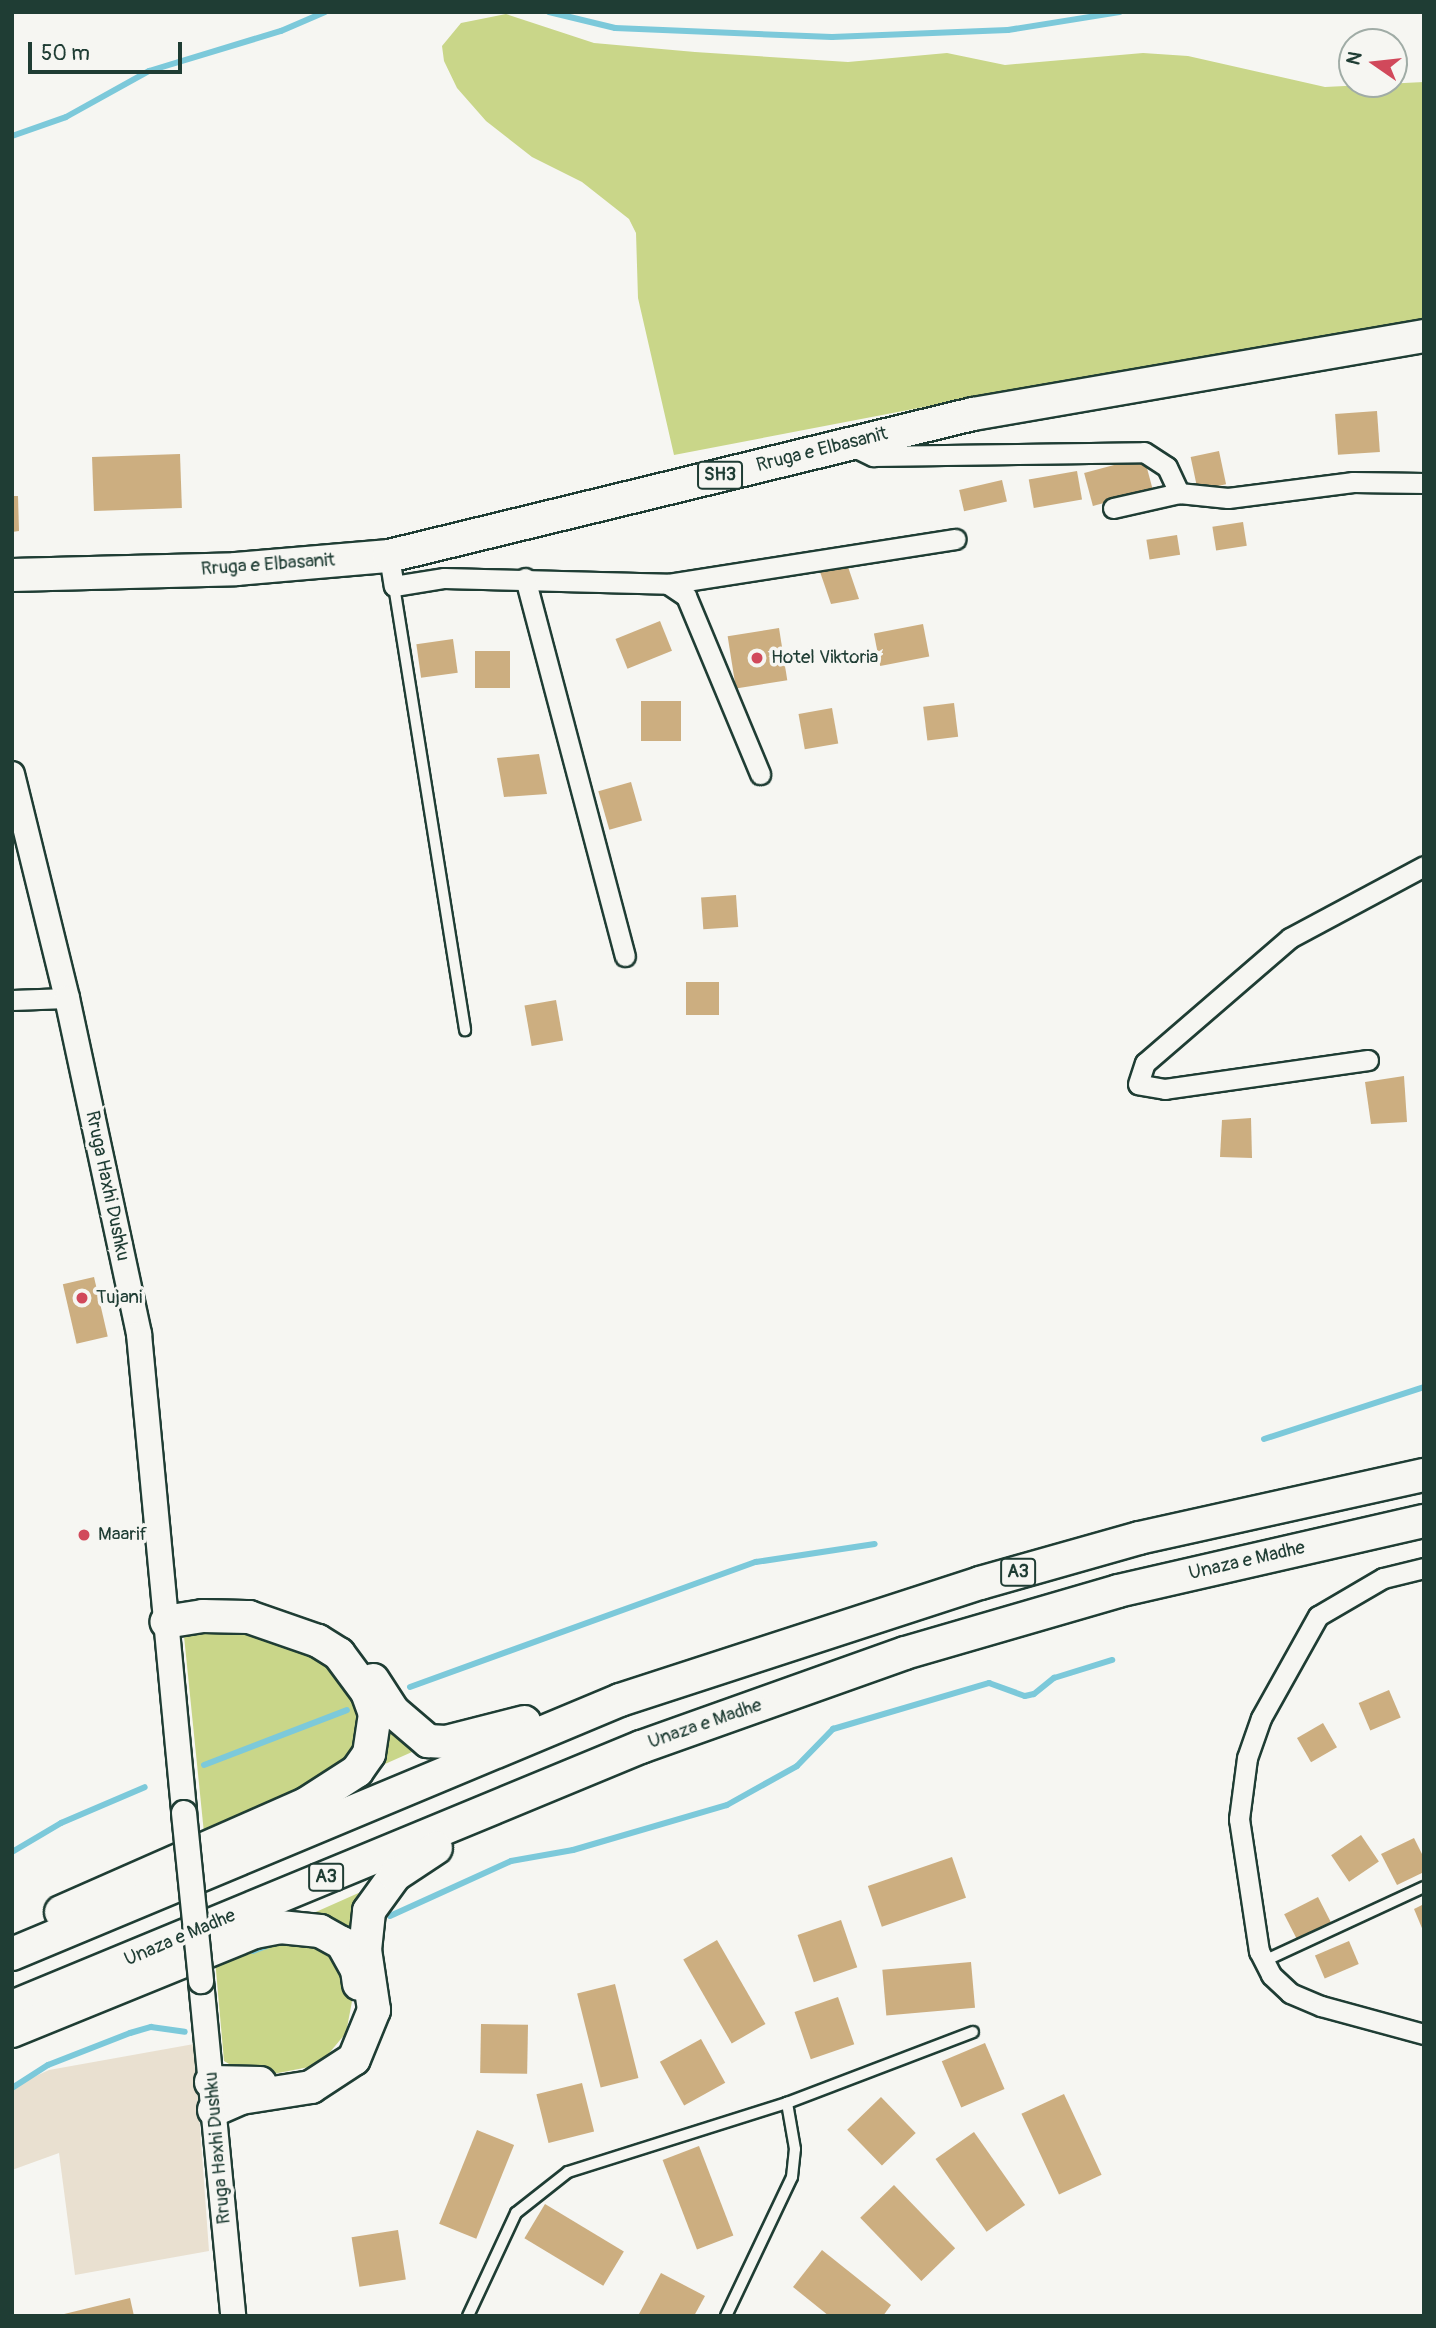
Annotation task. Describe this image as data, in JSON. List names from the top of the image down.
{
  "streets": {
    "main road": [
      "Rruga e Elbasanit",
      "SH3",
      "Unaza e Madhe",
      "A3"
    ],
    "street": ["Rruga Haxhi Dushku"]
  },
  "places": ["Hotel Viktoria", "Tujani", "Maarif"],
  "scale_bar": "50 m",
  "north": "left"
}
